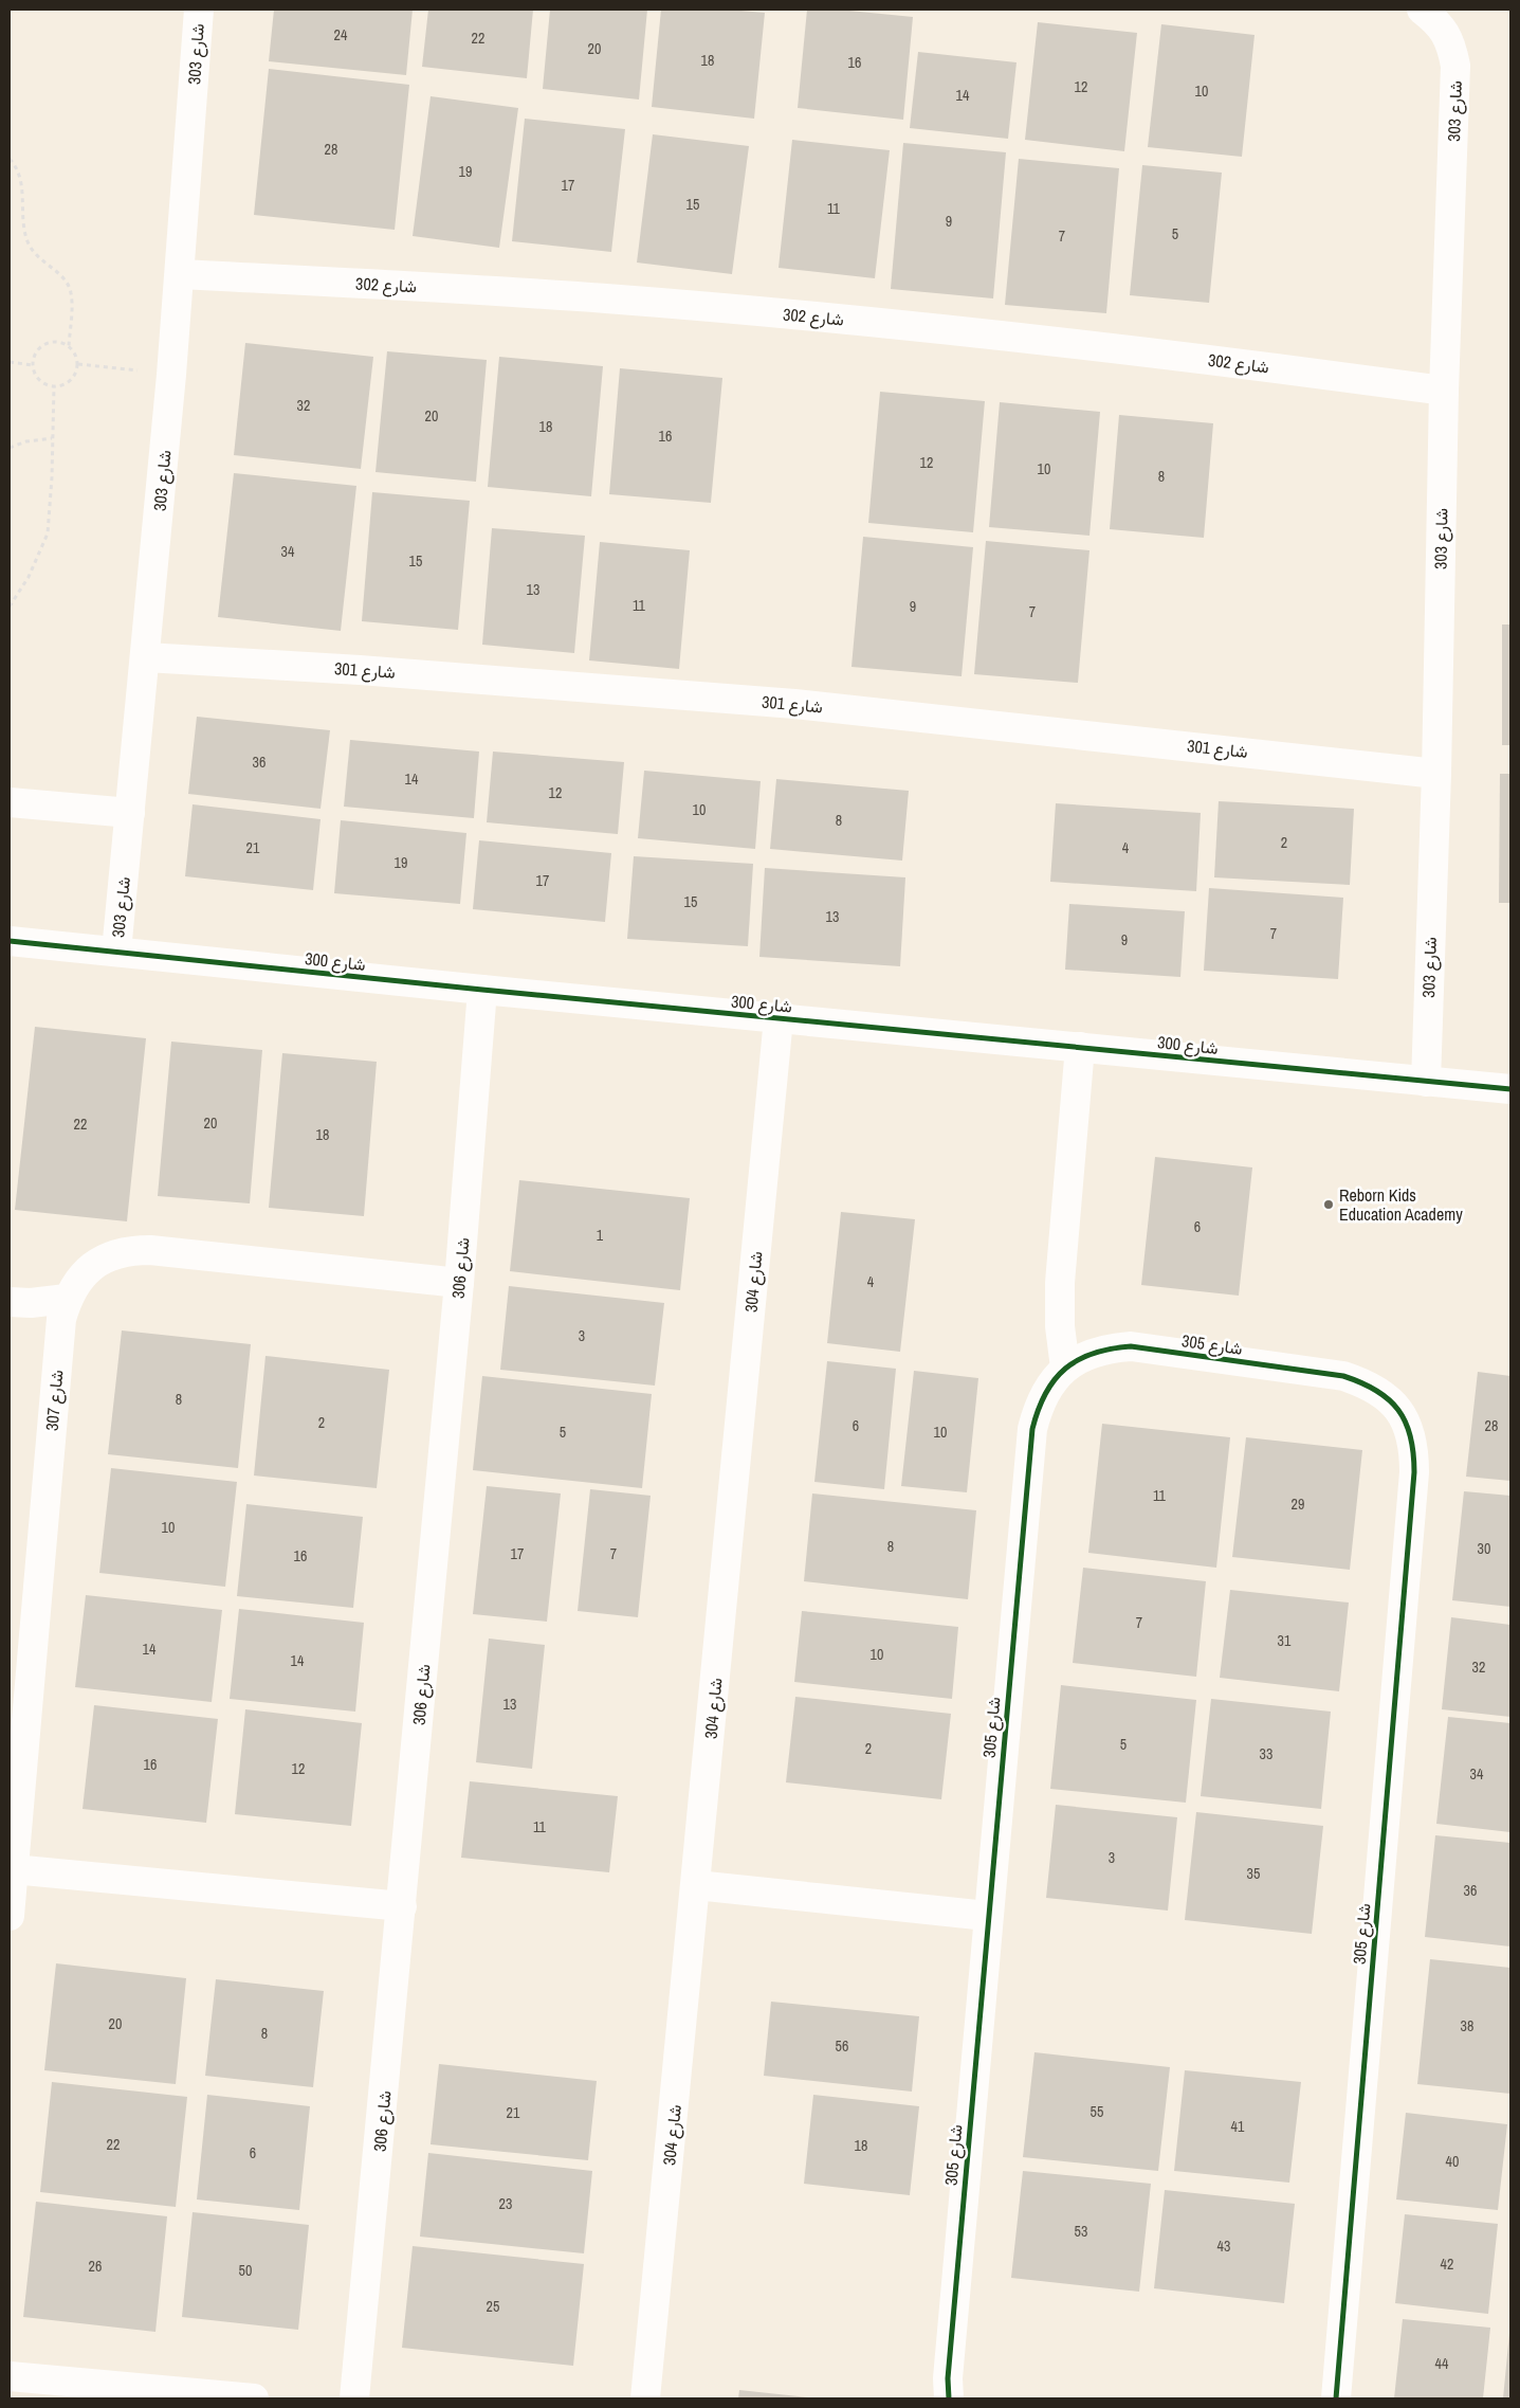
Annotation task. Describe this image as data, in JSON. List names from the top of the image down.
{
  "streets": {
    "street": [
      "شارع 303",
      "شارع 302",
      "شارع 301",
      "شارع 300",
      "شارع 306",
      "شارع 304",
      "شارع 305",
      "شارع 307"
    ]
  },
  "crossings": [
    ["شارع 303", "شارع 302"],
    ["شارع 303", "شارع 301"],
    ["شارع 303", "شارع 300"],
    ["شارع 300", "شارع 306"],
    ["شارع 300", "شارع 304"],
    ["شارع 306", "شارع 307"]
  ],
  "places": ["Reborn Kids Education Academy"],
  "house_numbers": [
    "24",
    "22",
    "20",
    "18",
    "16",
    "12",
    "10",
    "14",
    "28",
    "19",
    "17",
    "15",
    "11",
    "9",
    "5",
    "7",
    "32",
    "20",
    "18",
    "16",
    "12",
    "10",
    "8",
    "34",
    "15",
    "13",
    "11",
    "9",
    "7",
    "36",
    "14",
    "12",
    "10",
    "8",
    "2",
    "21",
    "4",
    "19",
    "17",
    "15",
    "13",
    "7",
    "9",
    "20",
    "22",
    "18",
    "6",
    "1",
    "4",
    "3",
    "8",
    "2",
    "6",
    "28",
    "5",
    "10",
    "11",
    "29",
    "10",
    "8",
    "30",
    "17",
    "7",
    "16",
    "7",
    "31",
    "14",
    "10",
    "14",
    "32",
    "13",
    "5",
    "2",
    "33",
    "16",
    "12",
    "34",
    "11",
    "3",
    "35",
    "36",
    "20",
    "38",
    "8",
    "56",
    "55",
    "21",
    "41",
    "22",
    "18",
    "6",
    "40",
    "23",
    "53",
    "43",
    "42",
    "26",
    "50",
    "25",
    "44"
  ]
}
